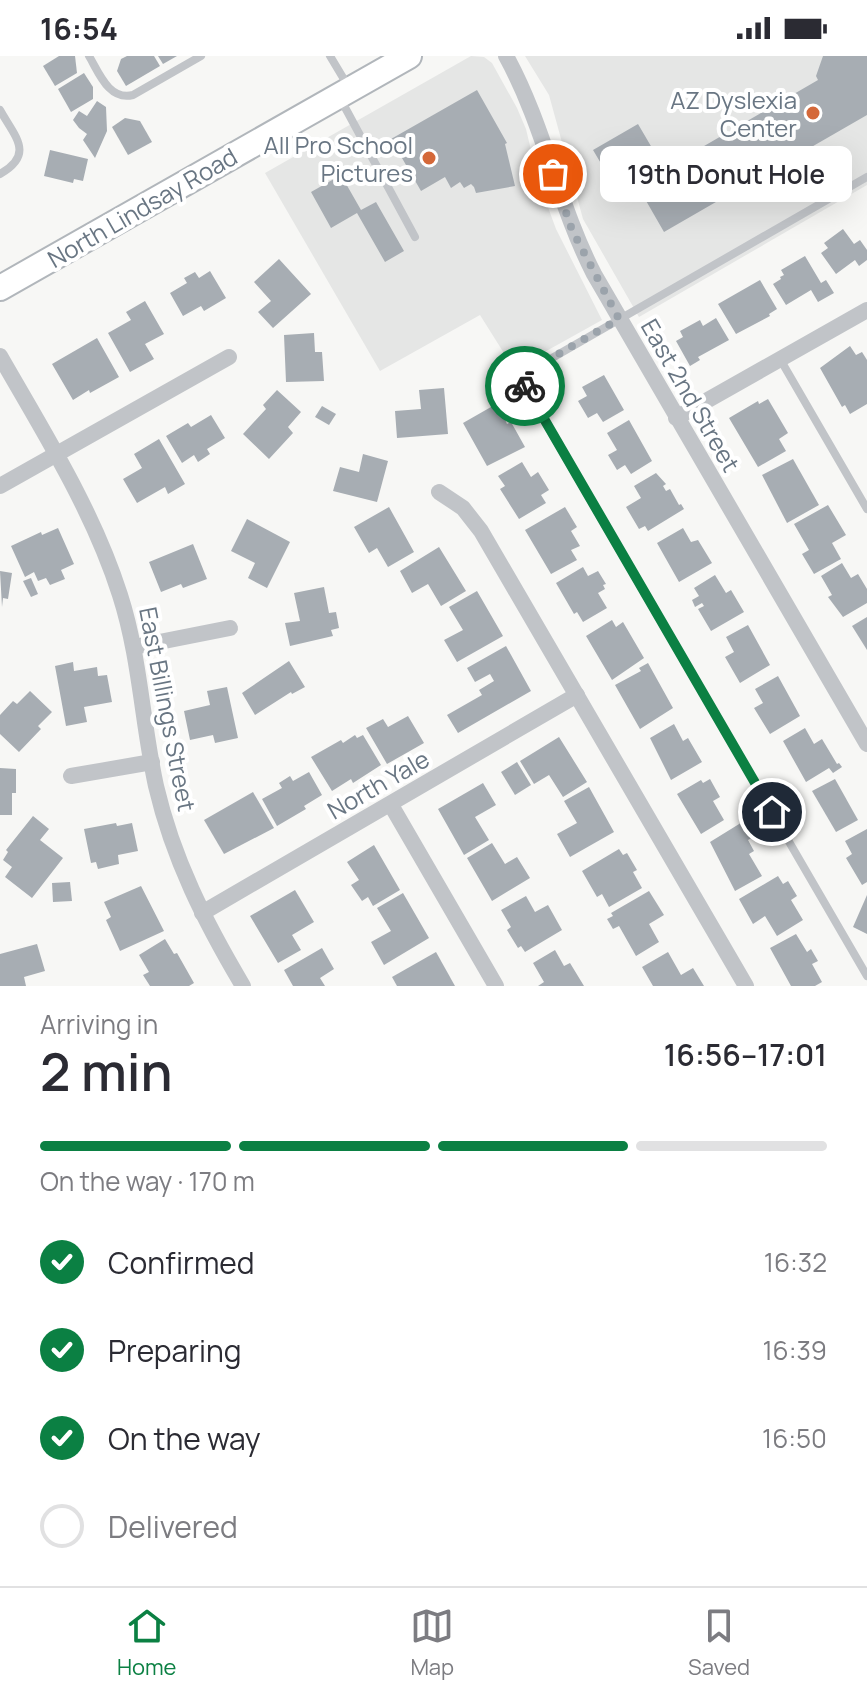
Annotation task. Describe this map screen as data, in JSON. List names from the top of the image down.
{
  "streets": {
    "main road": ["North Lindsay Road"],
    "street": ["East 2nd Street", "East Billings Street", "North Yale"]
  },
  "crossings": [
    ["East Billings Street", "North Yale"]
  ],
  "places": ["AZ Dyslexia Center", "All Pro School Pictures", "19th Donut Hole"],
  "page": {
    "status": "16:54",
    "bubble": "19th Donut Hole",
    "heading": ["2 min", "Arriving in", "16:56–17:01"],
    "bar": "On the way · 170 m",
    "list": [
      ["Confirmed", "16:32"],
      ["Preparing", "16:39"],
      ["On the way", "16:50"],
      "Delivered"
    ],
    "tabs": ["Home", "Map", "Saved"]
  }
}
